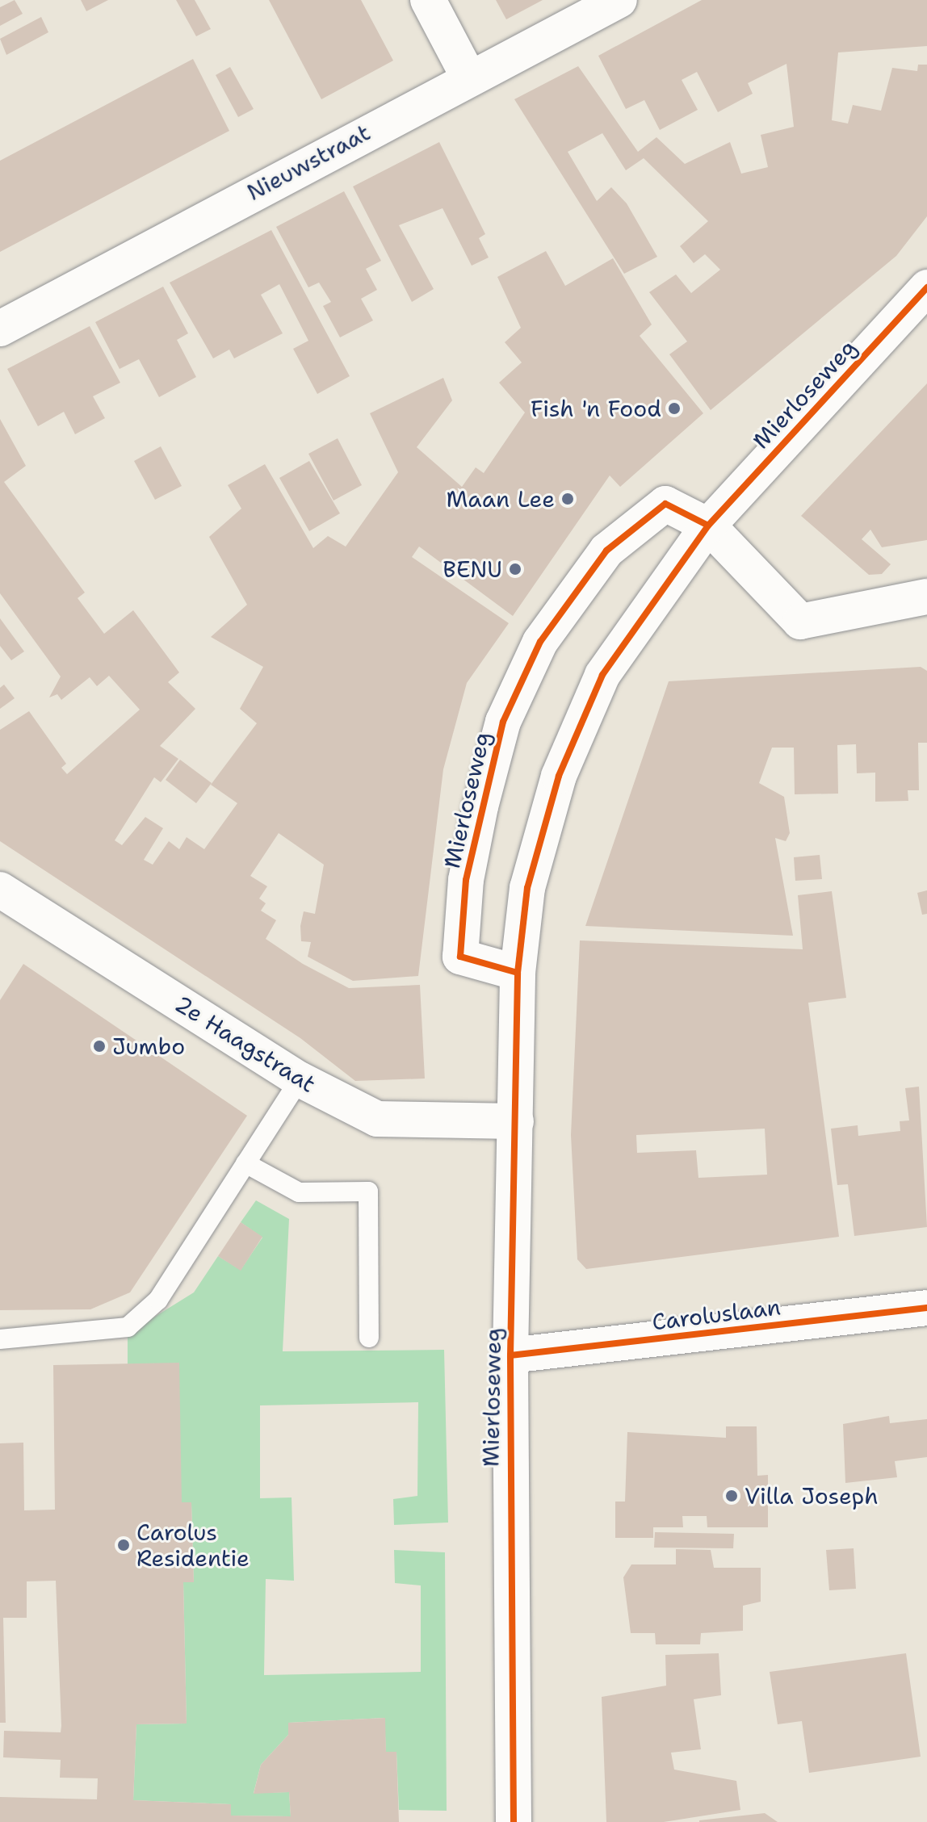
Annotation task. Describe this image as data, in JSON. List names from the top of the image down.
{
  "streets": {
    "street": [
      "Nieuwstraat",
      "Mierloseweg",
      "2e Haagstraat",
      "Caroluslaan"
    ]
  },
  "crossings": [
    ["Mierloseweg", "2e Haagstraat"],
    ["Mierloseweg", "Caroluslaan"]
  ],
  "places": [
    "Fish 'n Food",
    "Maan Lee",
    "BENU",
    "Jumbo",
    "Villa Joseph",
    "Carolus Residentie"
  ]
}
